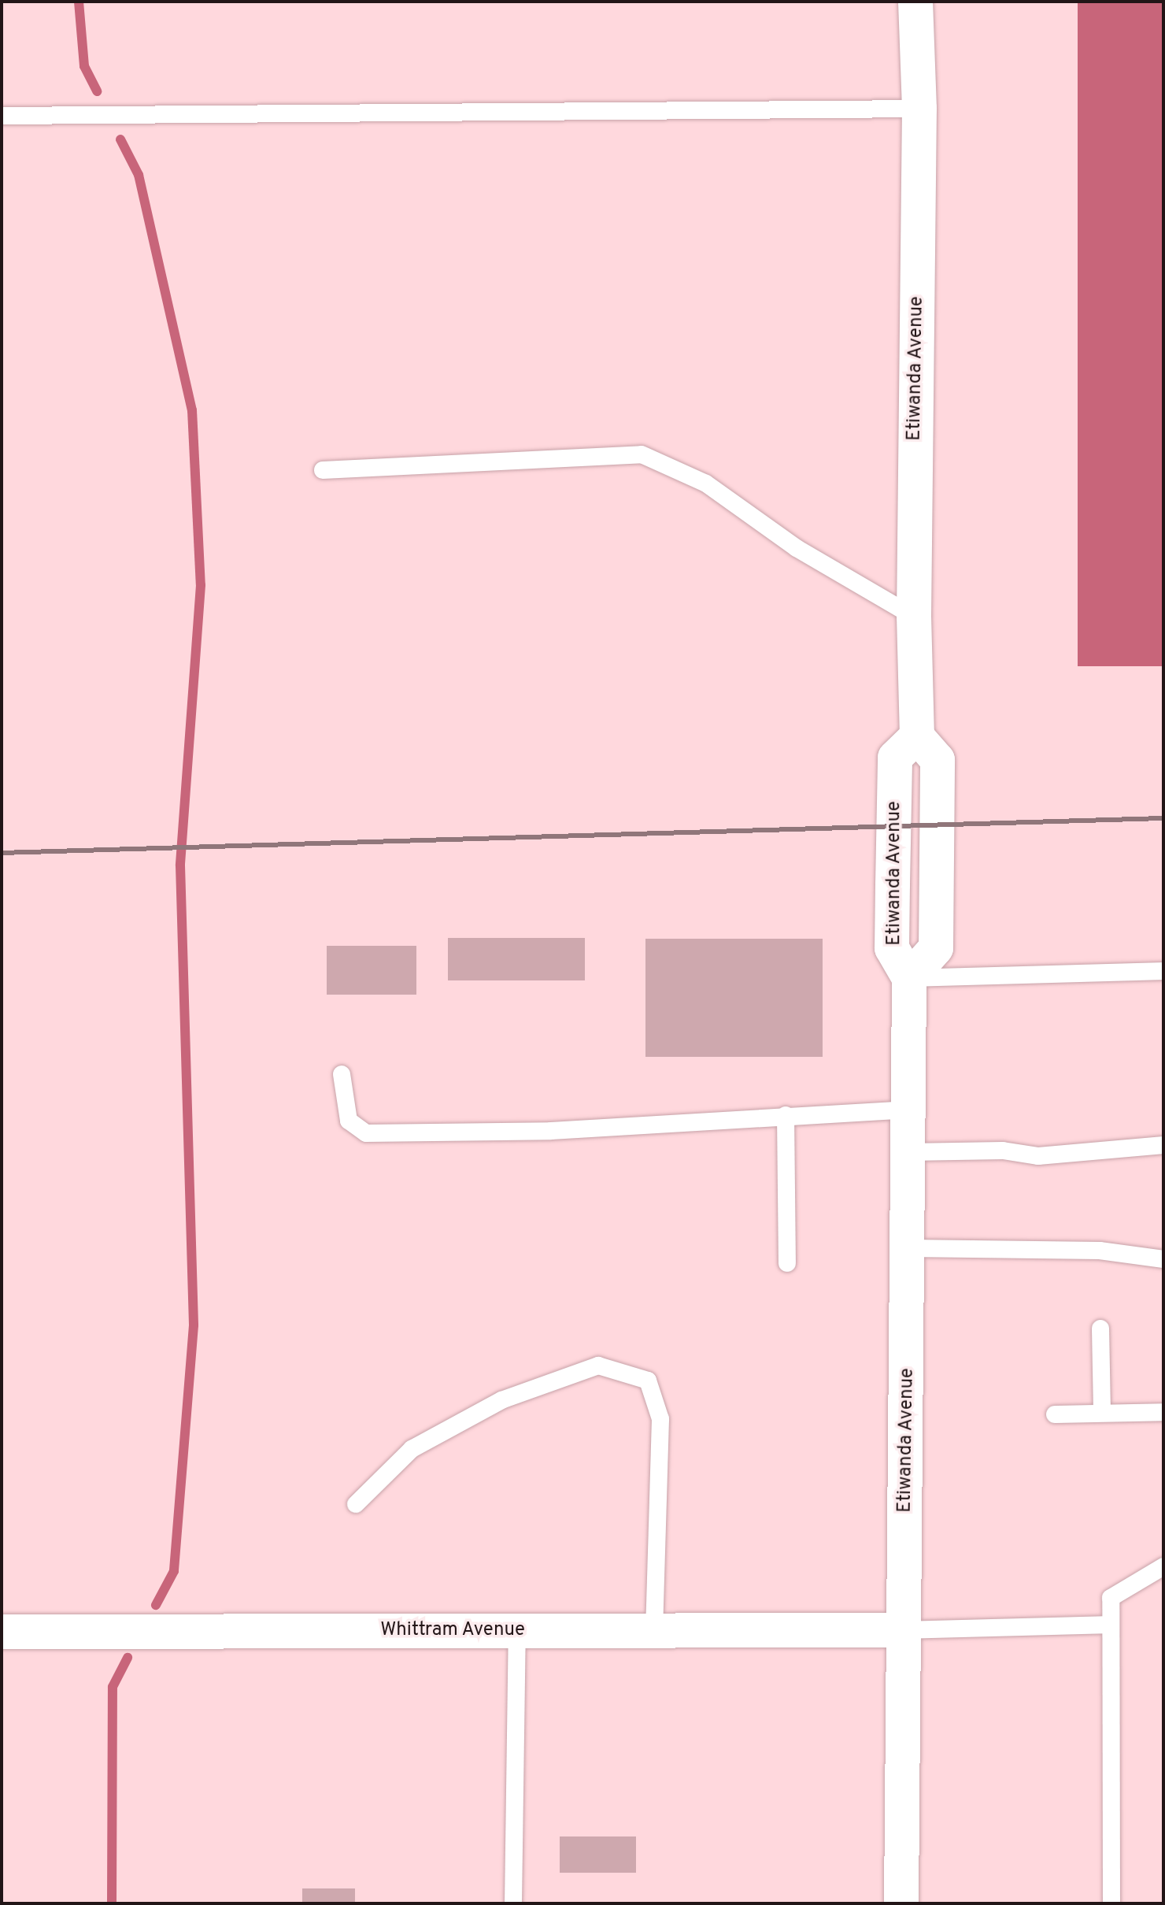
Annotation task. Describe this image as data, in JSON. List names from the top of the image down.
{
  "streets": {
    "main road": ["Etiwanda Avenue", "Whittram Avenue"]
  },
  "crossings": [
    ["Etiwanda Avenue", "Whittram Avenue"]
  ]
}
